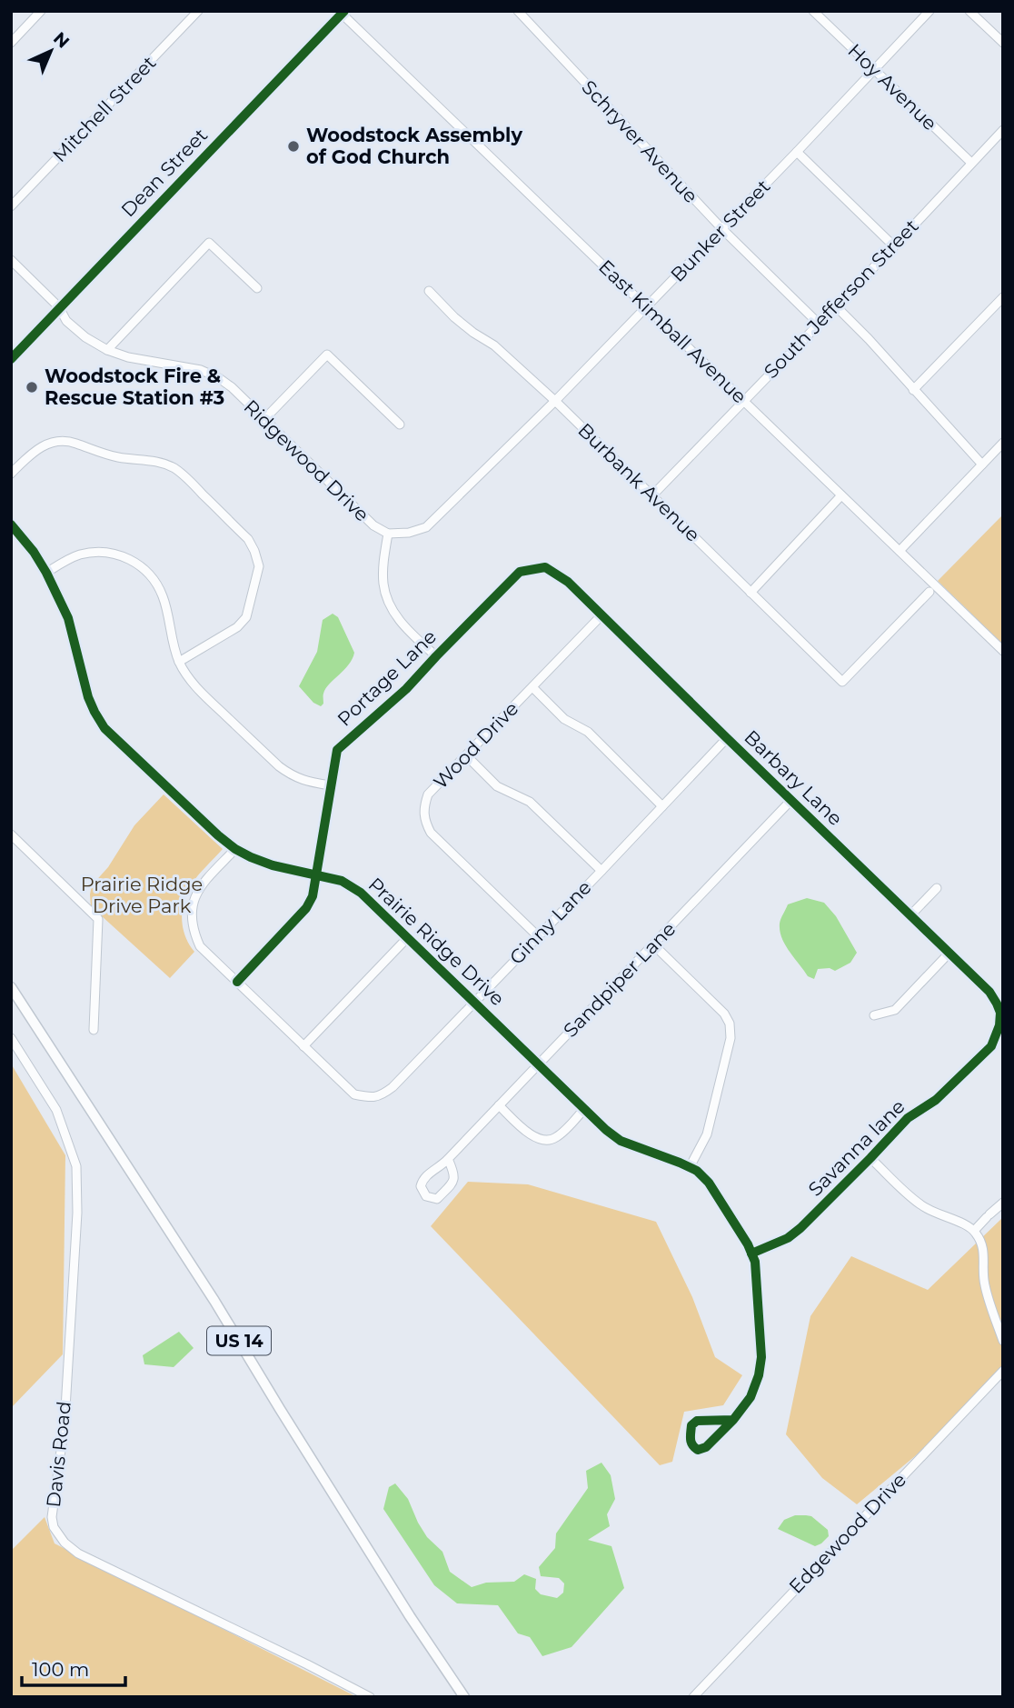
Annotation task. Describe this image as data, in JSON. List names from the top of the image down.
{
  "streets": {
    "main road": ["US 14"],
    "street": [
      "Hoy Avenue",
      "Mitchell Street",
      "Schryver Avenue",
      "Dean Street",
      "Bunker Street",
      "South Jefferson Street",
      "East Kimball Avenue",
      "Ridgewood Drive",
      "Burbank Avenue",
      "Portage Lane",
      "Wood Drive",
      "Barbary Lane",
      "Ginny Lane",
      "Prairie Ridge Drive",
      "Sandpiper Lane",
      "Savanna lane",
      "Davis Road",
      "Edgewood Drive"
    ]
  },
  "crossings": [
    ["Hoy Avenue", "Bunker Street"],
    ["Hoy Avenue", "South Jefferson Street"],
    ["Schryver Avenue", "Bunker Street"],
    ["Schryver Avenue", "South Jefferson Street"],
    ["Dean Street", "East Kimball Avenue"],
    ["Dean Street", "Ridgewood Drive"],
    ["Bunker Street", "East Kimball Avenue"],
    ["Bunker Street", "Ridgewood Drive"],
    ["Bunker Street", "Burbank Avenue"],
    ["South Jefferson Street", "East Kimball Avenue"],
    ["South Jefferson Street", "Burbank Avenue"],
    ["Portage Lane", "Barbary Lane"],
    ["Portage Lane", "Ginny Lane"],
    ["Portage Lane", "Prairie Ridge Drive"],
    ["Wood Drive", "Barbary Lane"],
    ["Wood Drive", "Ginny Lane"],
    ["Barbary Lane", "Ginny Lane"],
    ["Barbary Lane", "Sandpiper Lane"],
    ["Barbary Lane", "Savanna lane"],
    ["Ginny Lane", "Prairie Ridge Drive"],
    ["Prairie Ridge Drive", "Sandpiper Lane"],
    ["Prairie Ridge Drive", "Savanna lane"]
  ],
  "parks": ["Prairie Ridge Drive Park"],
  "places": ["Woodstock Assembly of God Church", "Woodstock Fire & Rescue Station #3"],
  "scale_bar": "100 m",
  "north": "top right"
}
